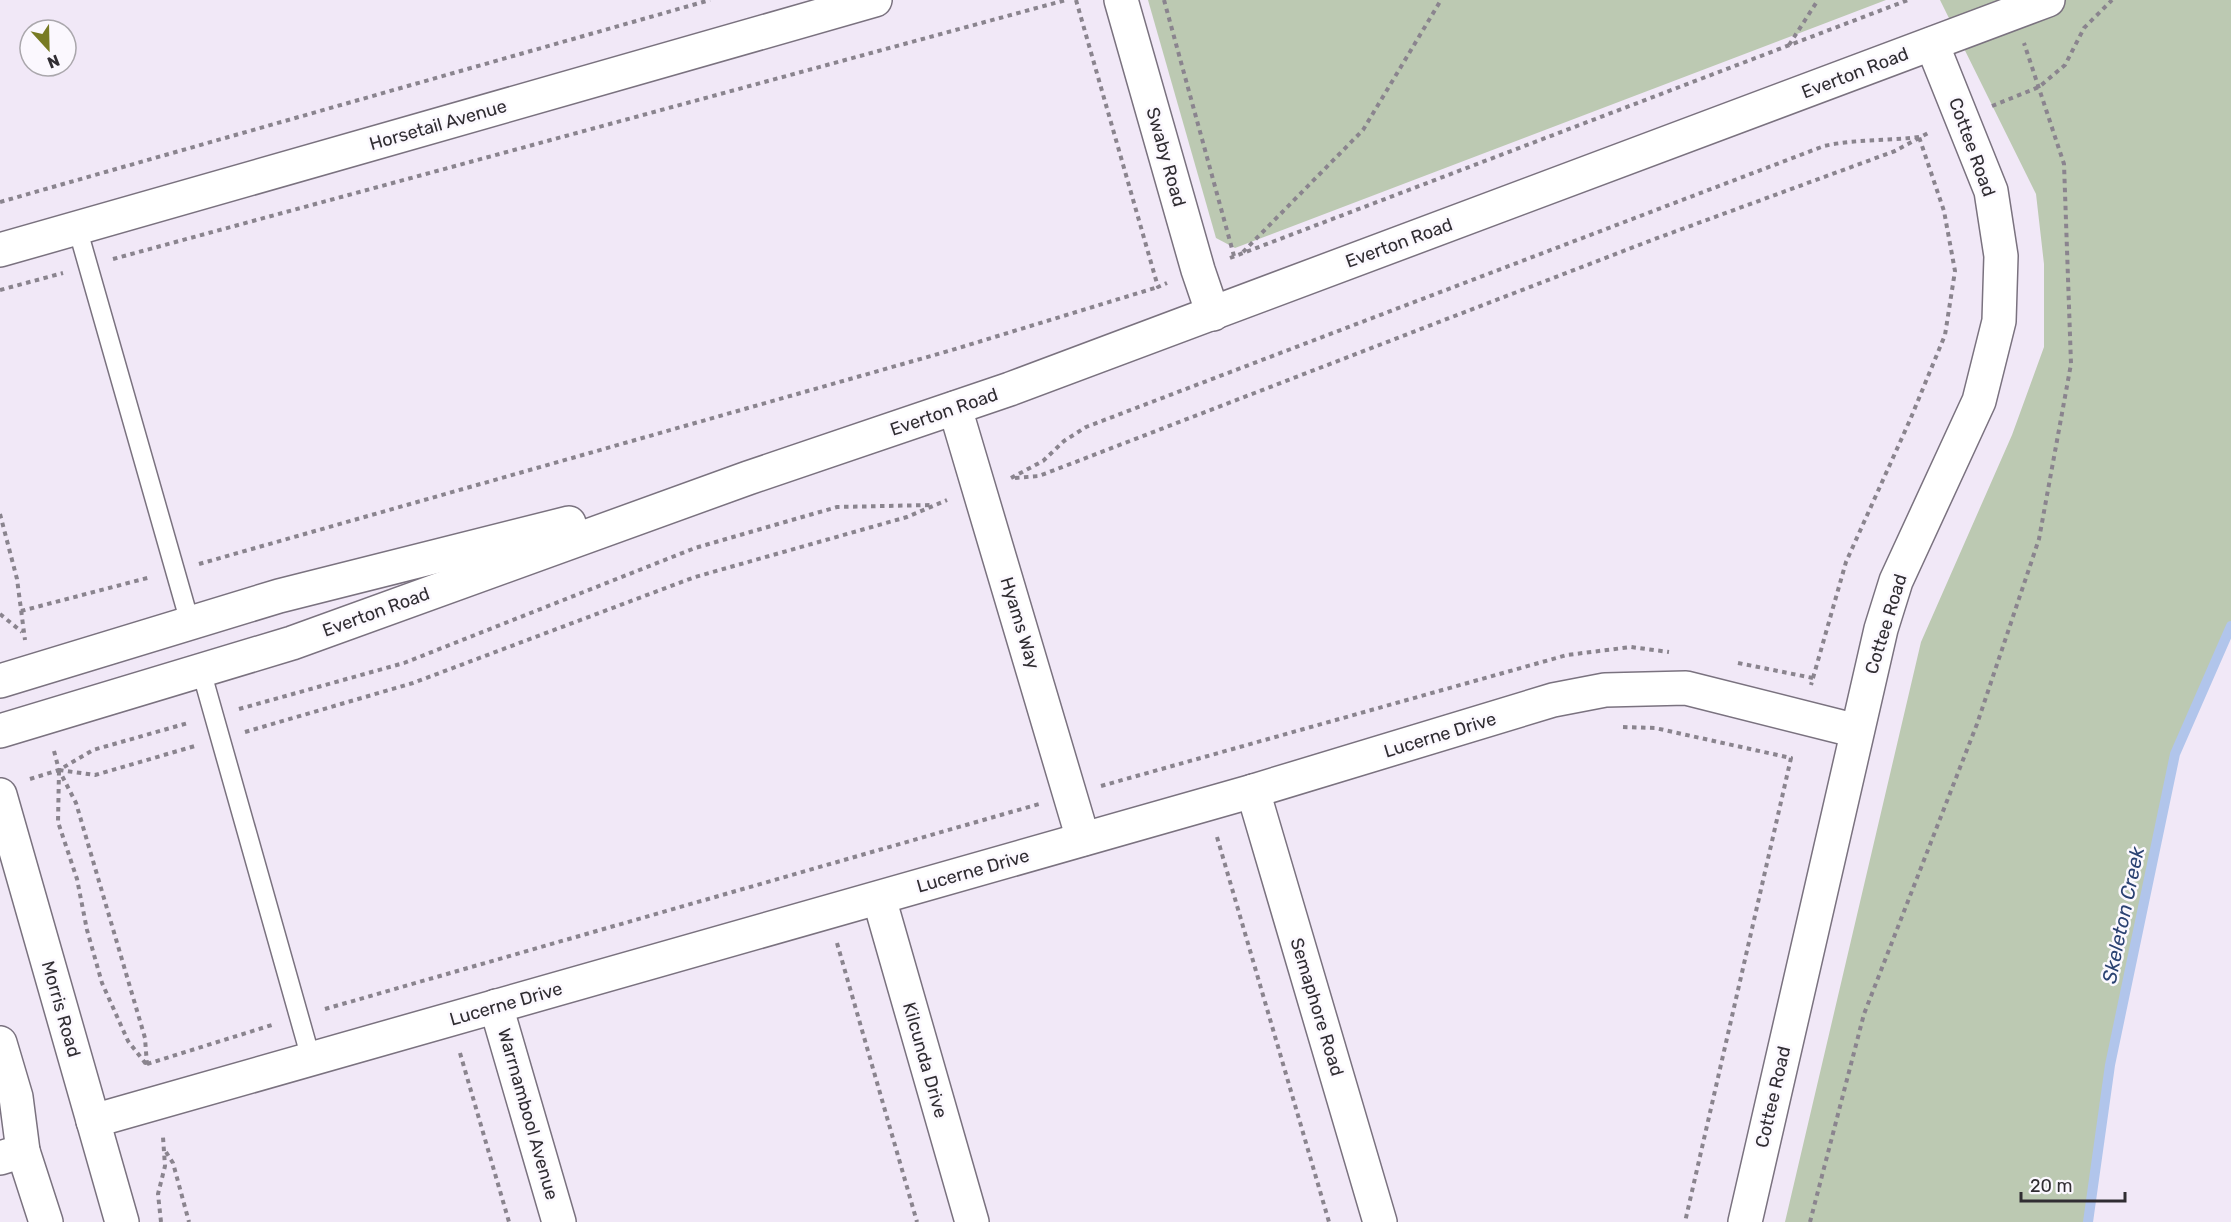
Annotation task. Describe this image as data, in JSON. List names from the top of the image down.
{
  "streets": {
    "street": [
      "Everton Road",
      "Horsetail Avenue",
      "Cottee Road",
      "Swaby Road",
      "Hyams Way",
      "Lucerne Drive",
      "Semaphore Road",
      "Morris Road",
      "Kilcunda Drive",
      "Warrnambool Avenue"
    ]
  },
  "crossings": [
    ["Everton Road", "Cottee Road"],
    ["Everton Road", "Swaby Road"],
    ["Everton Road", "Hyams Way"],
    ["Cottee Road", "Lucerne Drive"],
    ["Hyams Way", "Lucerne Drive"],
    ["Lucerne Drive", "Semaphore Road"],
    ["Lucerne Drive", "Morris Road"],
    ["Lucerne Drive", "Kilcunda Drive"],
    ["Lucerne Drive", "Warrnambool Avenue"]
  ],
  "water": ["Skeleton Creek"],
  "scale_bar": "20 m",
  "north": "bottom"
}
